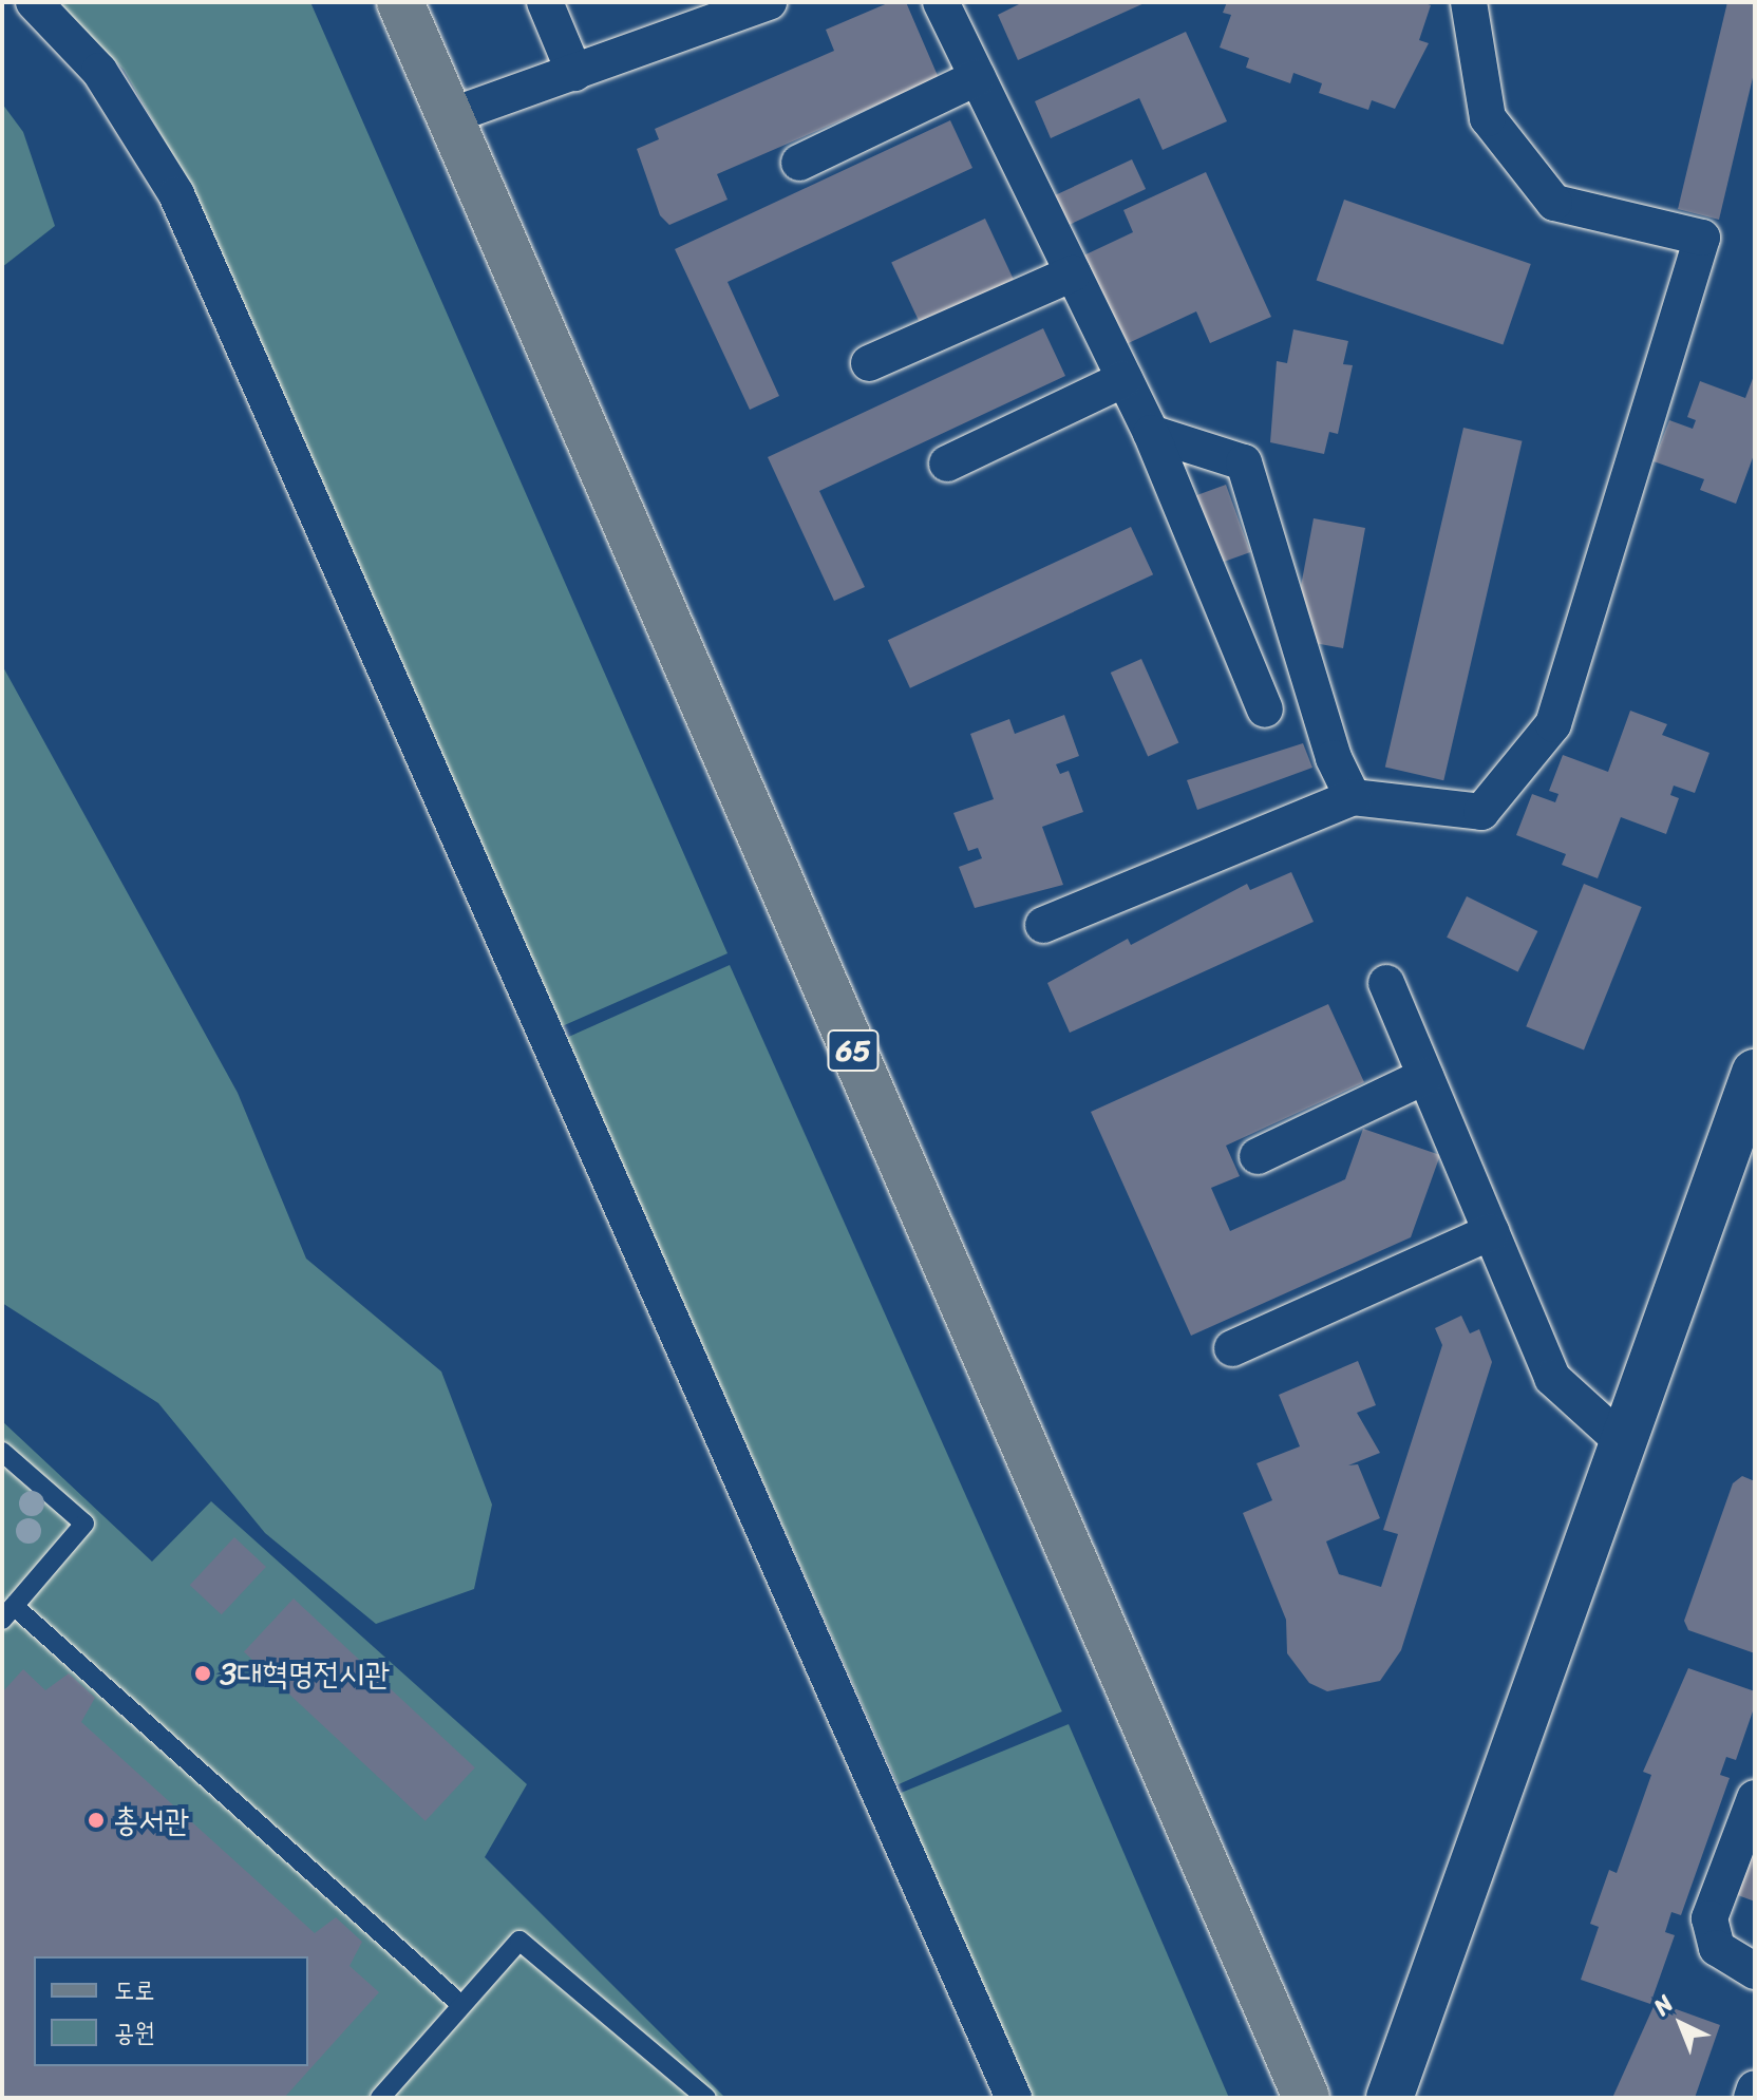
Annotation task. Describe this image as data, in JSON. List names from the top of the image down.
{
  "streets": {
    "main road": ["65"]
  },
  "places": ["3대혁명전시관", "총서관"],
  "legend": ["도로", "공원"],
  "north": "top left"
}
